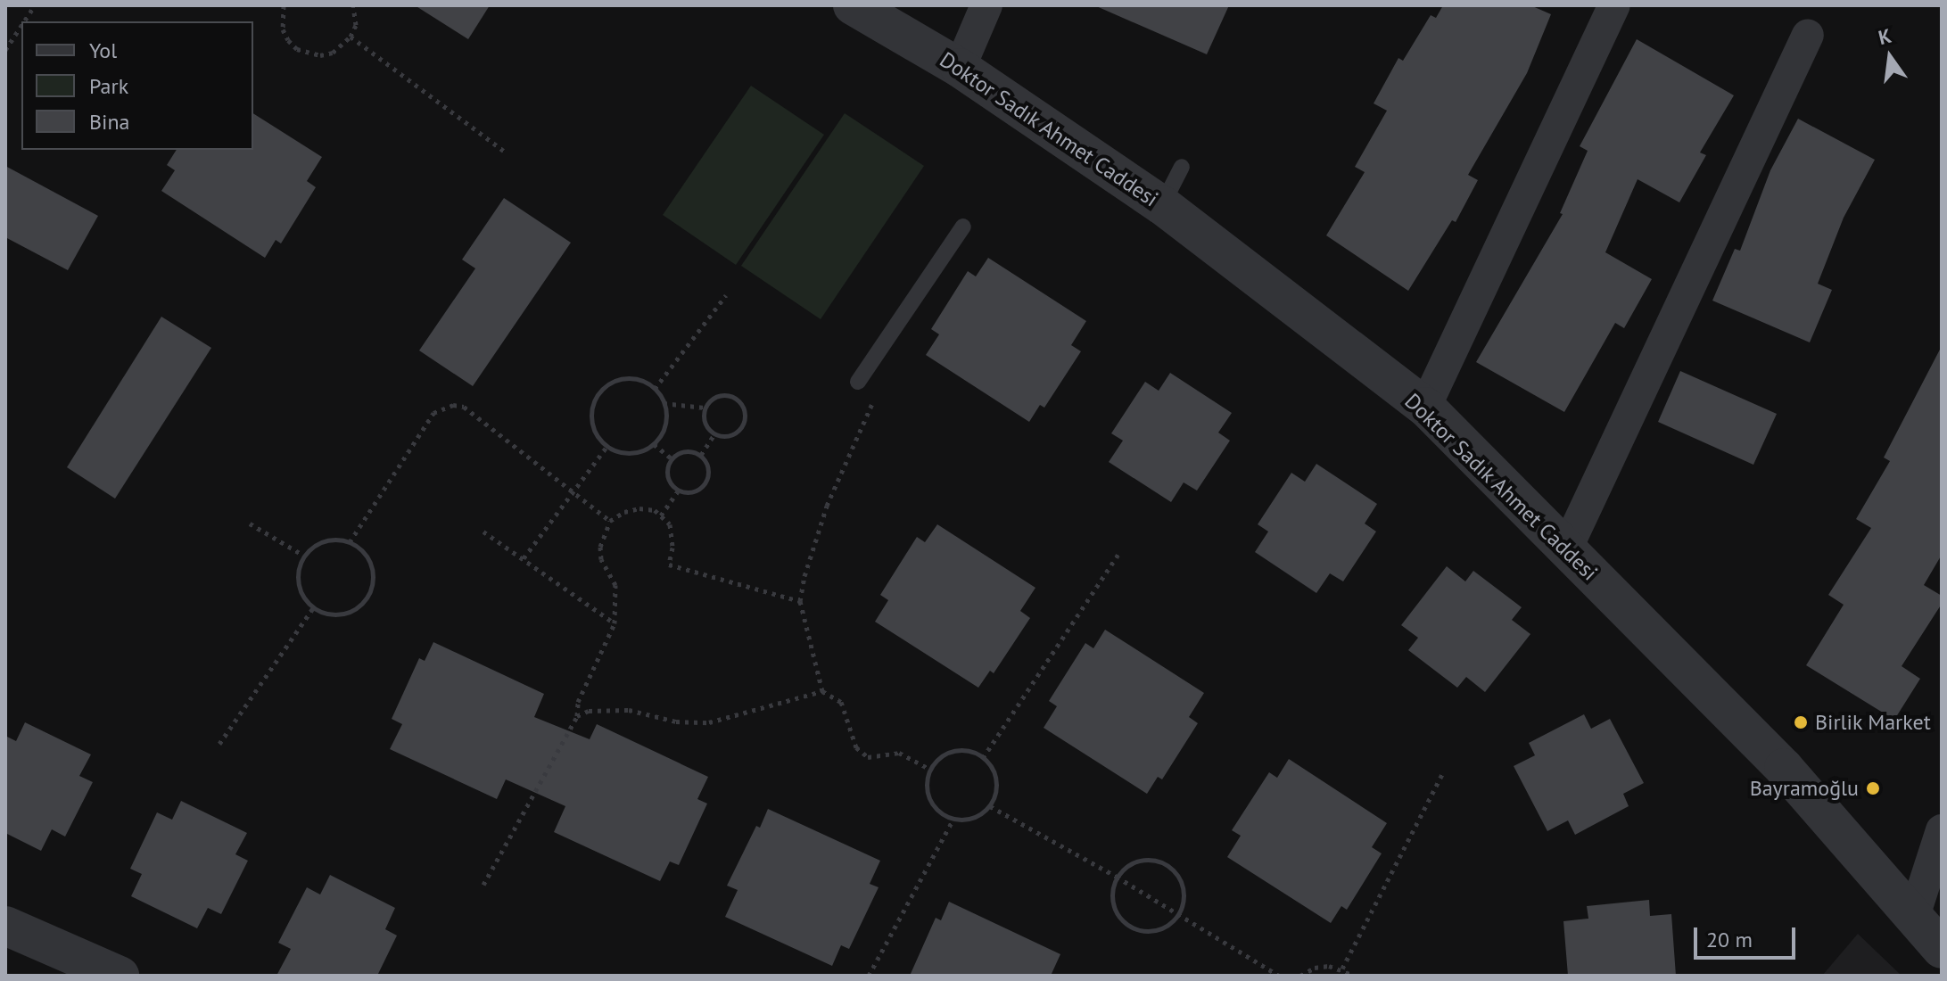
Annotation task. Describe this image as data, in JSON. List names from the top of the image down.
{
  "streets": {
    "street": ["Doktor Sadık Ahmet Caddesi"]
  },
  "places": ["Birlik Market", "Bayramoğlu"],
  "legend": ["Yol", "Park", "Bina"],
  "scale_bar": "20 m",
  "north": "top"
}
